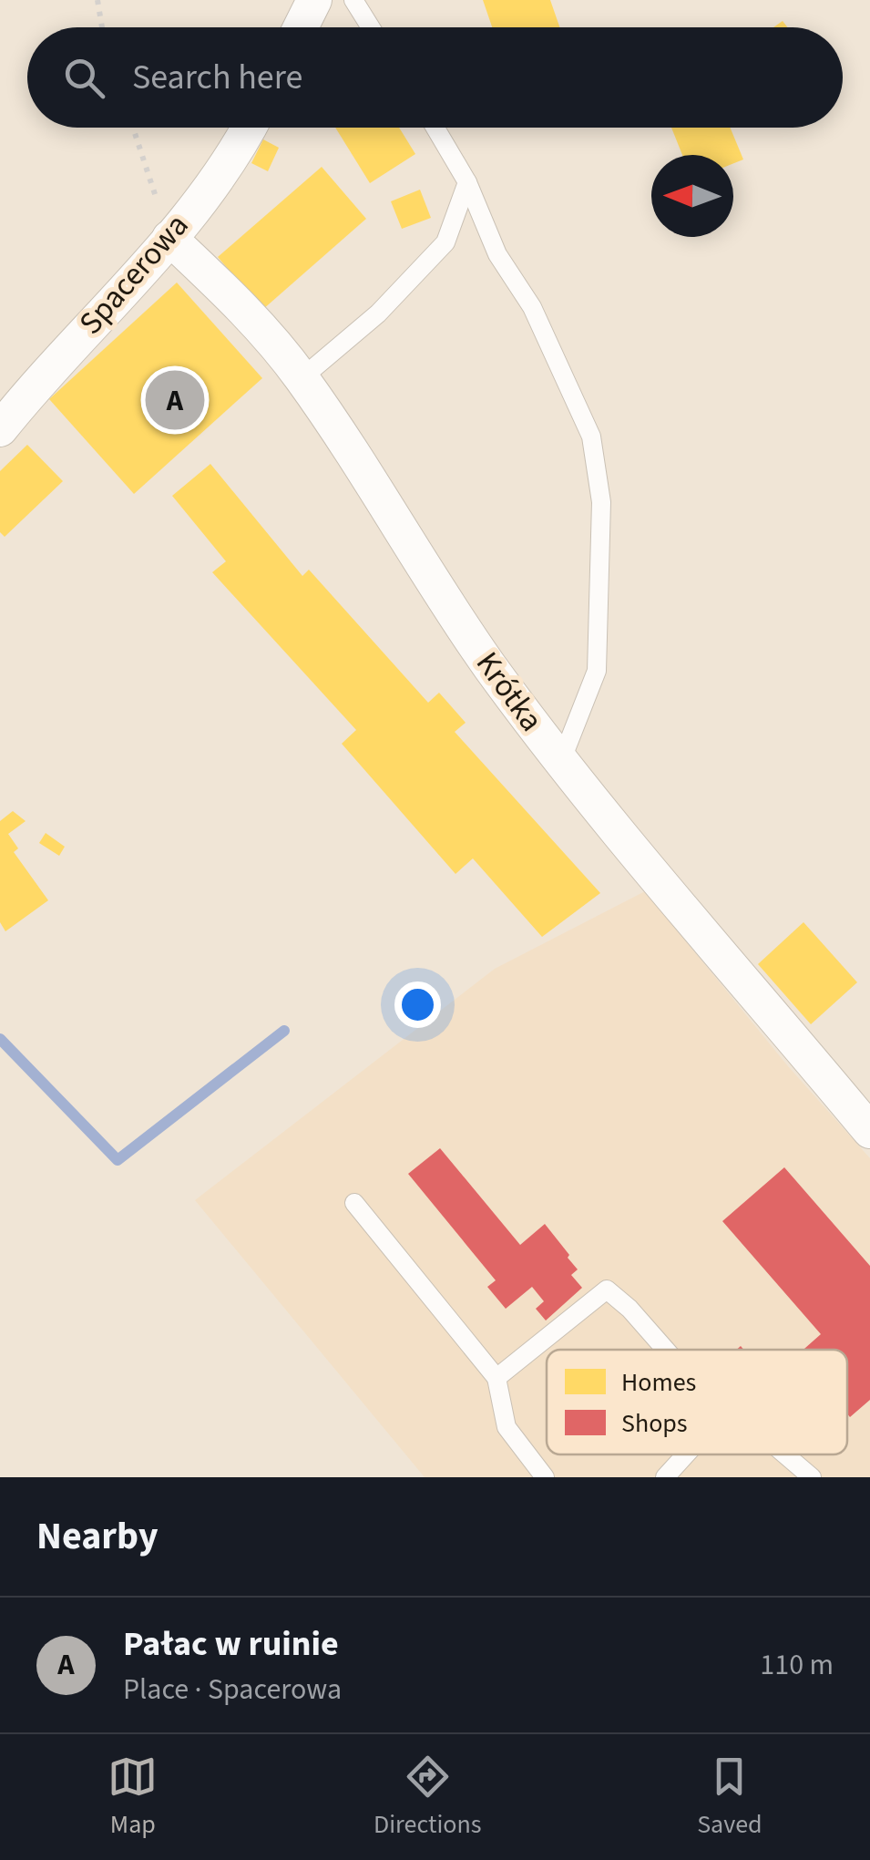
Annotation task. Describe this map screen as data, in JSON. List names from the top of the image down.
{
  "streets": {
    "street": ["Spacerowa", "Krótka"]
  },
  "crossings": [
    ["Spacerowa", "Krótka"]
  ],
  "legend": ["Homes", "Shops"],
  "north": "left",
  "page": {
    "search": "Search here",
    "pins": "A",
    "heading": "Nearby",
    "list": [
      {
        "mark": "A",
        "name": "Pałac w ruinie",
        "note": "Place · Spacerowa",
        "value": "110 m"
      }
    ],
    "nav": ["Map", "Directions", "Saved"]
  }
}
